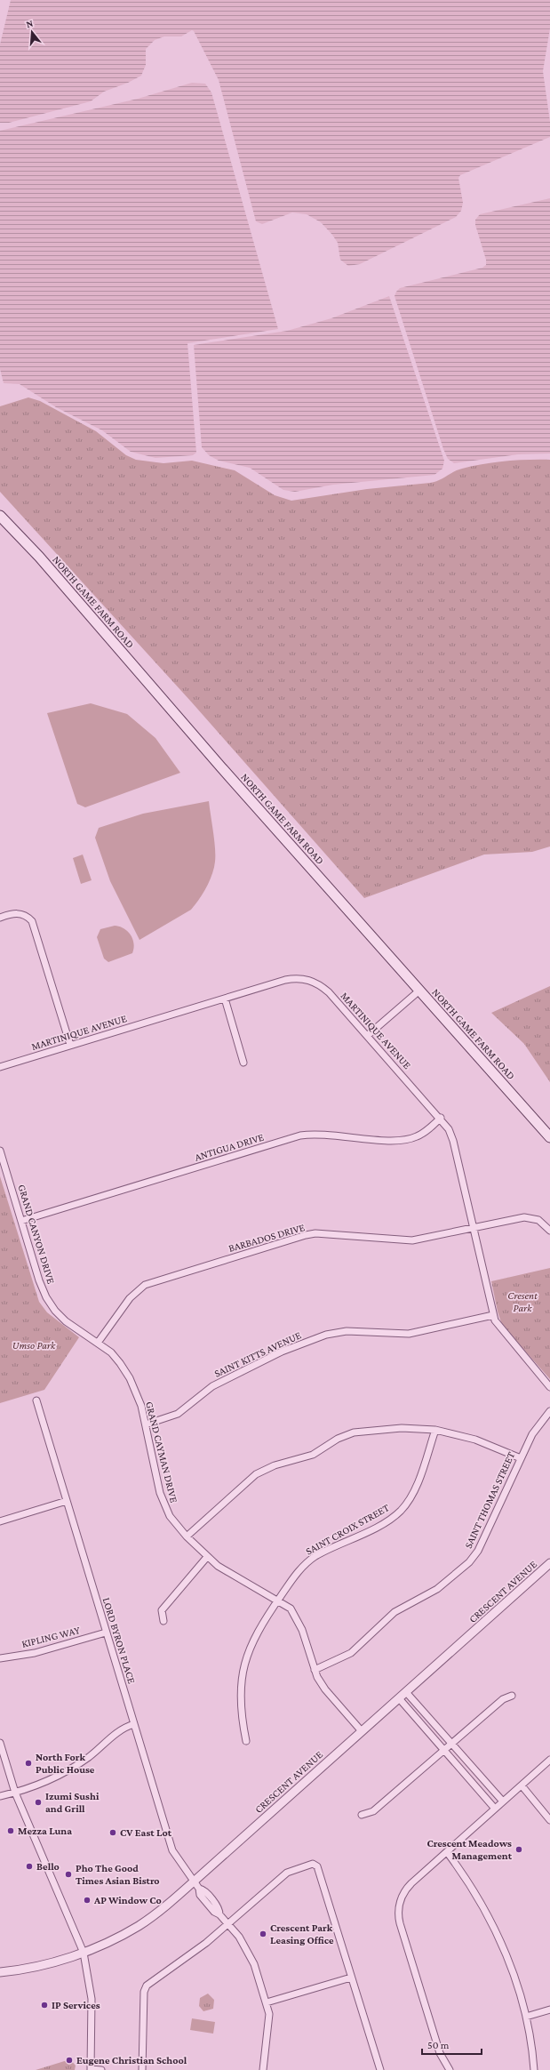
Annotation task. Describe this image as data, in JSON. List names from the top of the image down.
{
  "streets": {
    "main road": ["NORTH GAME FARM ROAD"],
    "street": [
      "MARTINIQUE AVENUE",
      "ANTIGUA DRIVE",
      "GRAND CANYON DRIVE",
      "BARBADOS DRIVE",
      "SAINT KITTS AVENUE",
      "GRAND CAYMAN DRIVE",
      "SAINT THOMAS STREET",
      "SAINT CROIX STREET",
      "CRESCENT AVENUE",
      "KIPLING WAY",
      "LORD BYRON PLACE"
    ]
  },
  "crossings": [
    ["MARTINIQUE AVENUE", "ANTIGUA DRIVE"],
    ["MARTINIQUE AVENUE", "BARBADOS DRIVE"],
    ["MARTINIQUE AVENUE", "SAINT KITTS AVENUE"],
    ["ANTIGUA DRIVE", "GRAND CANYON DRIVE"],
    ["GRAND CANYON DRIVE", "BARBADOS DRIVE"],
    ["GRAND CANYON DRIVE", "GRAND CAYMAN DRIVE"],
    ["BARBADOS DRIVE", "GRAND CAYMAN DRIVE"],
    ["SAINT KITTS AVENUE", "GRAND CAYMAN DRIVE"],
    ["GRAND CAYMAN DRIVE", "SAINT THOMAS STREET"],
    ["GRAND CAYMAN DRIVE", "SAINT CROIX STREET"],
    ["GRAND CAYMAN DRIVE", "CRESCENT AVENUE"],
    ["CRESCENT AVENUE", "LORD BYRON PLACE"],
    ["KIPLING WAY", "LORD BYRON PLACE"]
  ],
  "parks": ["Cresent Park", "Umso Park"],
  "places": [
    "North Fork Public House",
    "Izumi Sushi and Grill",
    "Mezza Luna",
    "CV East Lot",
    "Crescent Meadows Management",
    "Bello",
    "Pho The Good Times Asian Bistro",
    "AP Window Co",
    "Crescent Park Leasing Office",
    "IP Services",
    "Eugene Christian School"
  ],
  "scale_bar": "50 m",
  "north": "top"
}
